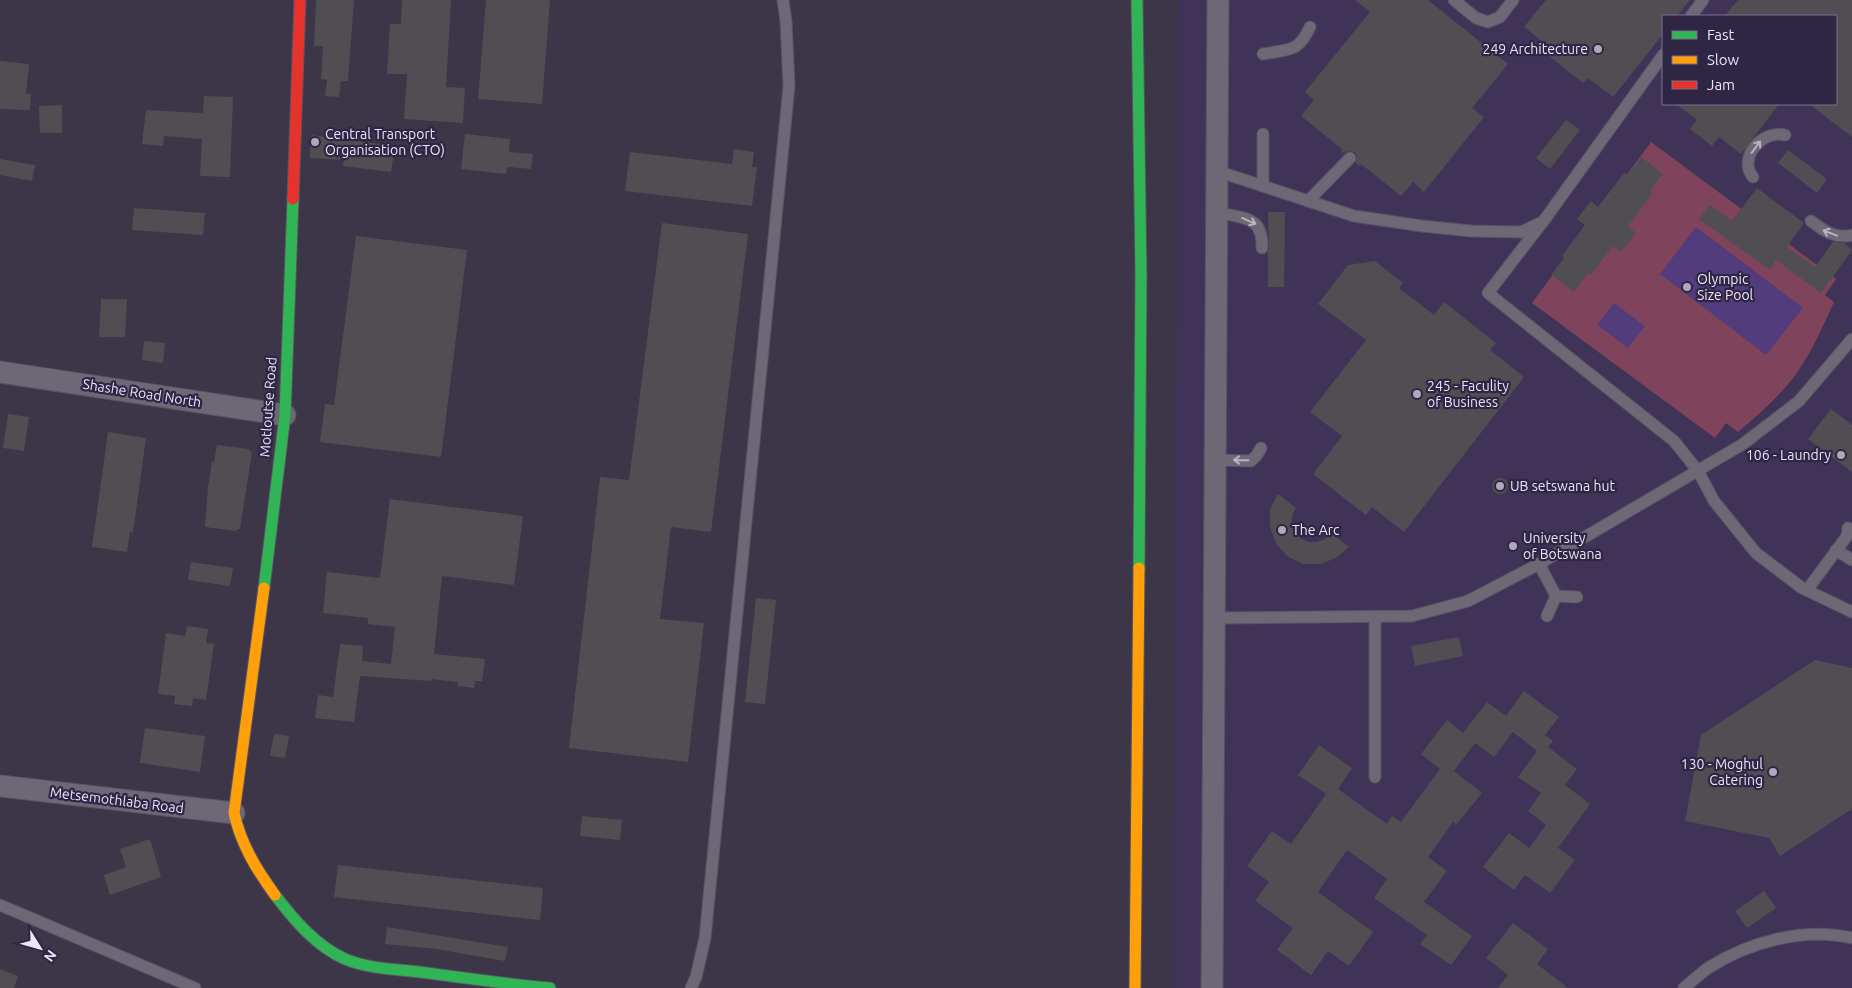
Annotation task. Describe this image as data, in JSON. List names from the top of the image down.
{
  "streets": {
    "street": ["Shashe Road North", "Motloutse Road", "Metsemothlaba Road"]
  },
  "crossings": [
    ["Shashe Road North", "Motloutse Road"],
    ["Motloutse Road", "Metsemothlaba Road"]
  ],
  "places": [
    "249 Architecture",
    "Central Transport Organisation (CTO)",
    "Olympic Size Pool",
    "245 - Faculity of Business",
    "106 - Laundry",
    "UB setswana hut",
    "The Arc",
    "University of Botswana",
    "130 - Moghul Catering"
  ],
  "legend": ["Fast", "Slow", "Jam"],
  "north": "bottom right"
}
